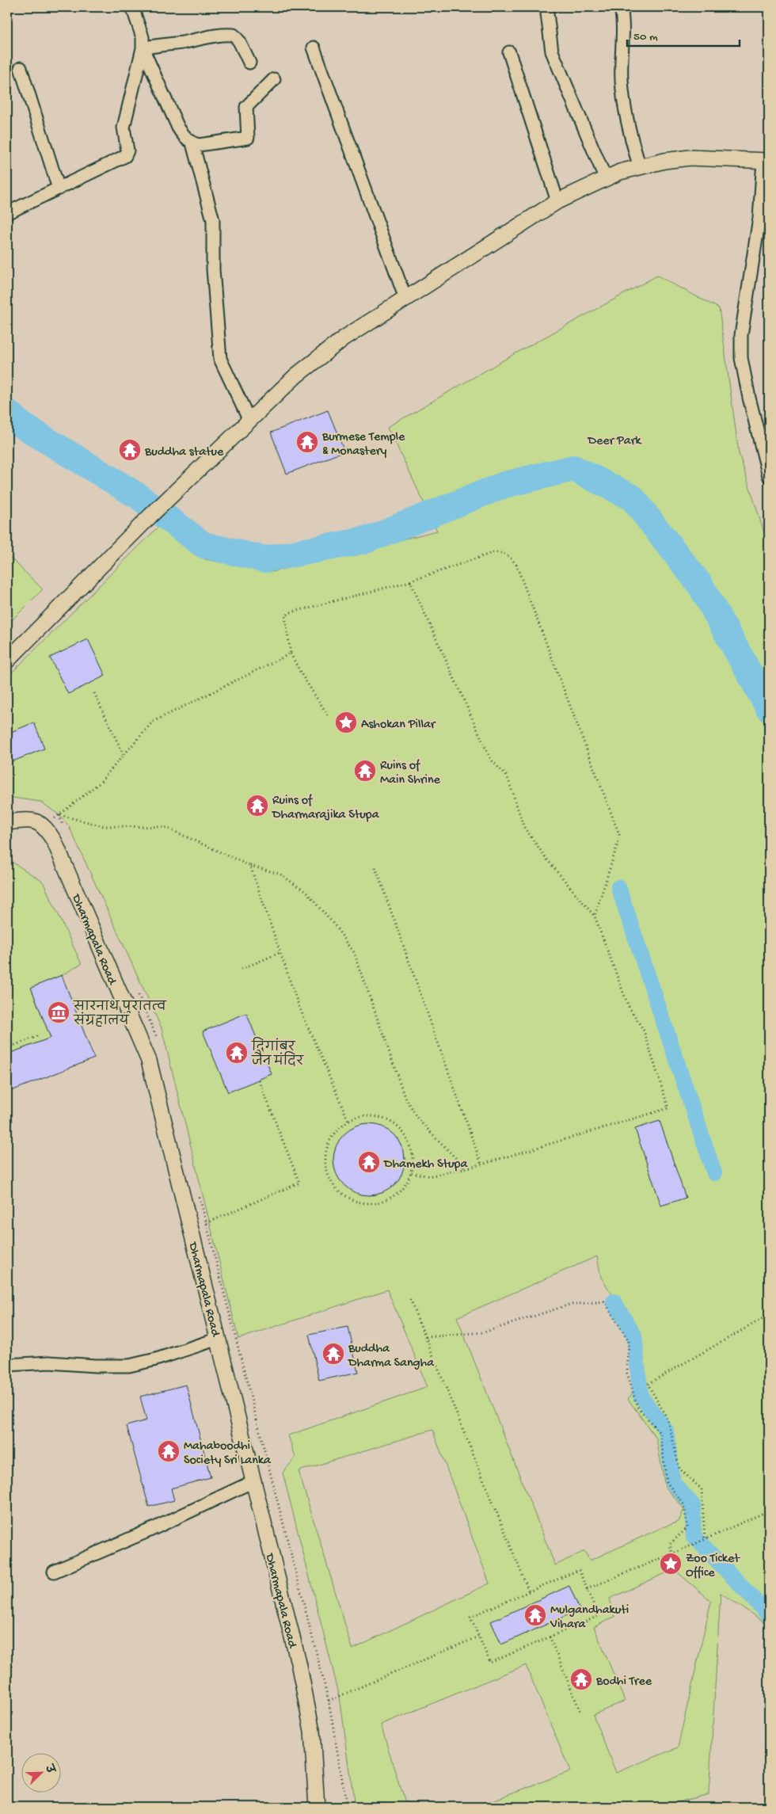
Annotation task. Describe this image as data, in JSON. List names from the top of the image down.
{
  "streets": {
    "street": ["Dharmapala Road"]
  },
  "parks": ["Deer Park"],
  "places": {
    "temple": [
      "Burmese Temple & Monastery",
      "Buddha statue",
      "Ruins of Main Shrine",
      "Ruins of Dharmarajika Stupa",
      "दिगांबर जैन मंदिर",
      "Dhamekh Stupa",
      "Buddha Dharma Sangha",
      "Mahaboodhi Society Sri Lanka",
      "Mulgandhakuti Vihara",
      "Bodhi Tree"
    ],
    "place": ["Ashokan Pillar", "Zoo Ticket Office"],
    "museum": ["सारनाथ पुरातत्व संग्रहालय"]
  },
  "scale_bar": "50 m",
  "north": "top right"
}
